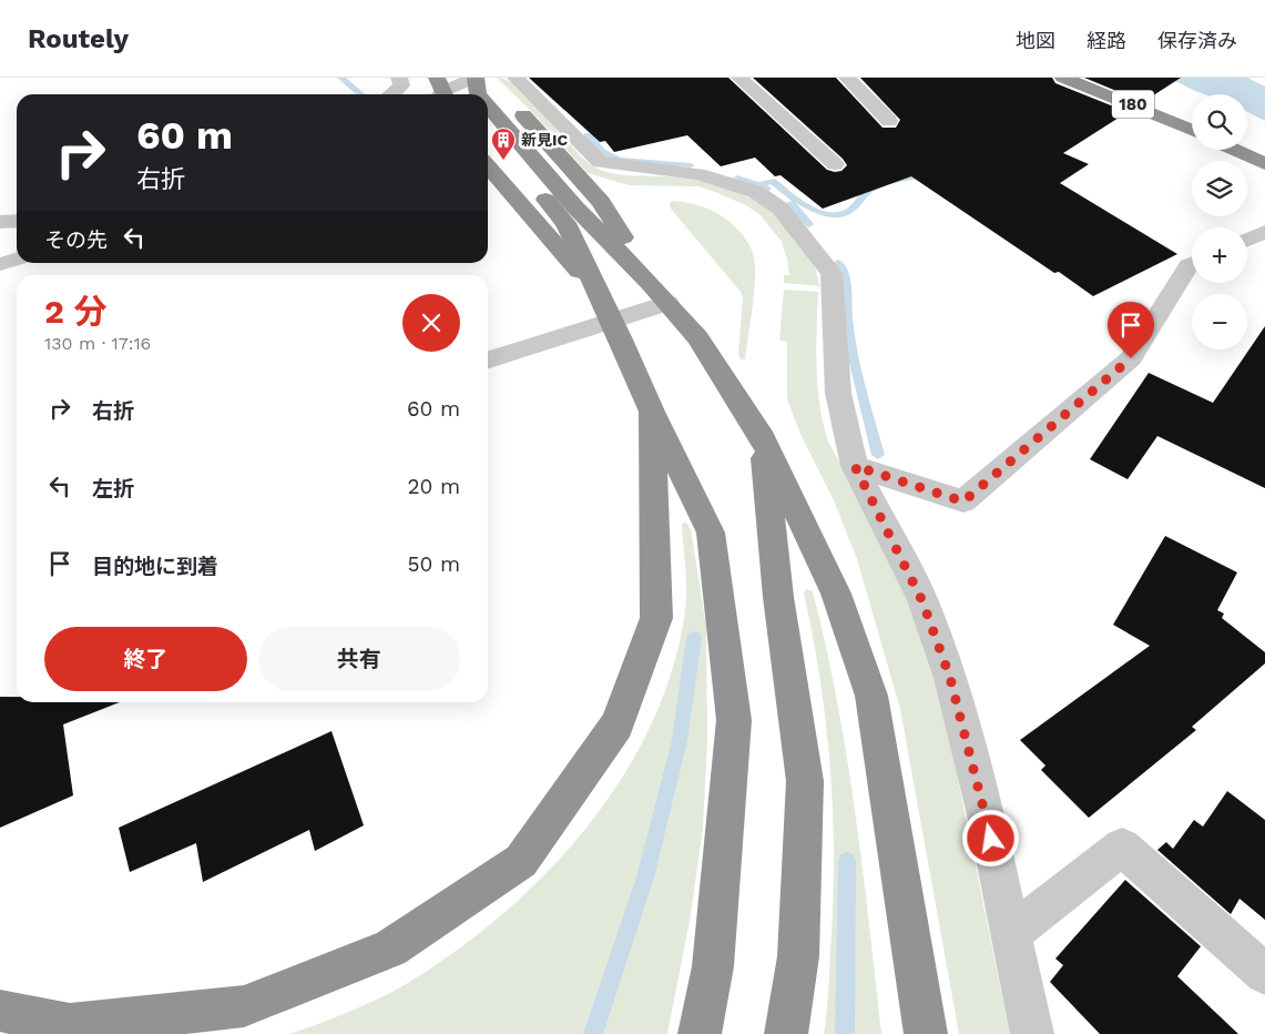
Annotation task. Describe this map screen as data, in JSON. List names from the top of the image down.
{
  "streets": {
    "highway": ["180"]
  },
  "places": {
    "building": ["新見IC"]
  },
  "page": {
    "header": "Routely",
    "nav": ["地図", "経路", "保存済み"],
    "map_buttons": ["+", "−"],
    "turn": ["60 m", "右折"],
    "then": "その先",
    "heading": ["2 分", "130 m · 17:16"],
    "list": [
      {
        "name": "右折",
        "value": "60 m"
      },
      {
        "name": "左折",
        "value": "20 m"
      },
      {
        "name": "目的地に到着",
        "value": "50 m"
      }
    ],
    "buttons": ["終了", "共有"]
  }
}
